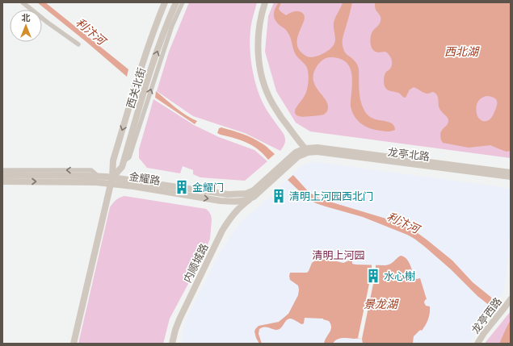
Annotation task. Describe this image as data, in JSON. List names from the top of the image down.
{
  "streets": {
    "main road": [
      "西关北街",
      "龙亭北路",
      "金耀路",
      "内顺城路",
      "龙亭西路"
    ]
  },
  "crossings": [
    ["西关北街", "金耀路"],
    ["龙亭北路", "金耀路"],
    ["金耀路", "内顺城路"]
  ],
  "water": ["利汴河", "西北湖", "景龙湖"],
  "parks": ["清明上河园"],
  "places": {
    "building": ["金耀门", "清明上河园西北门", "水心榭"]
  },
  "north": "top"
}
